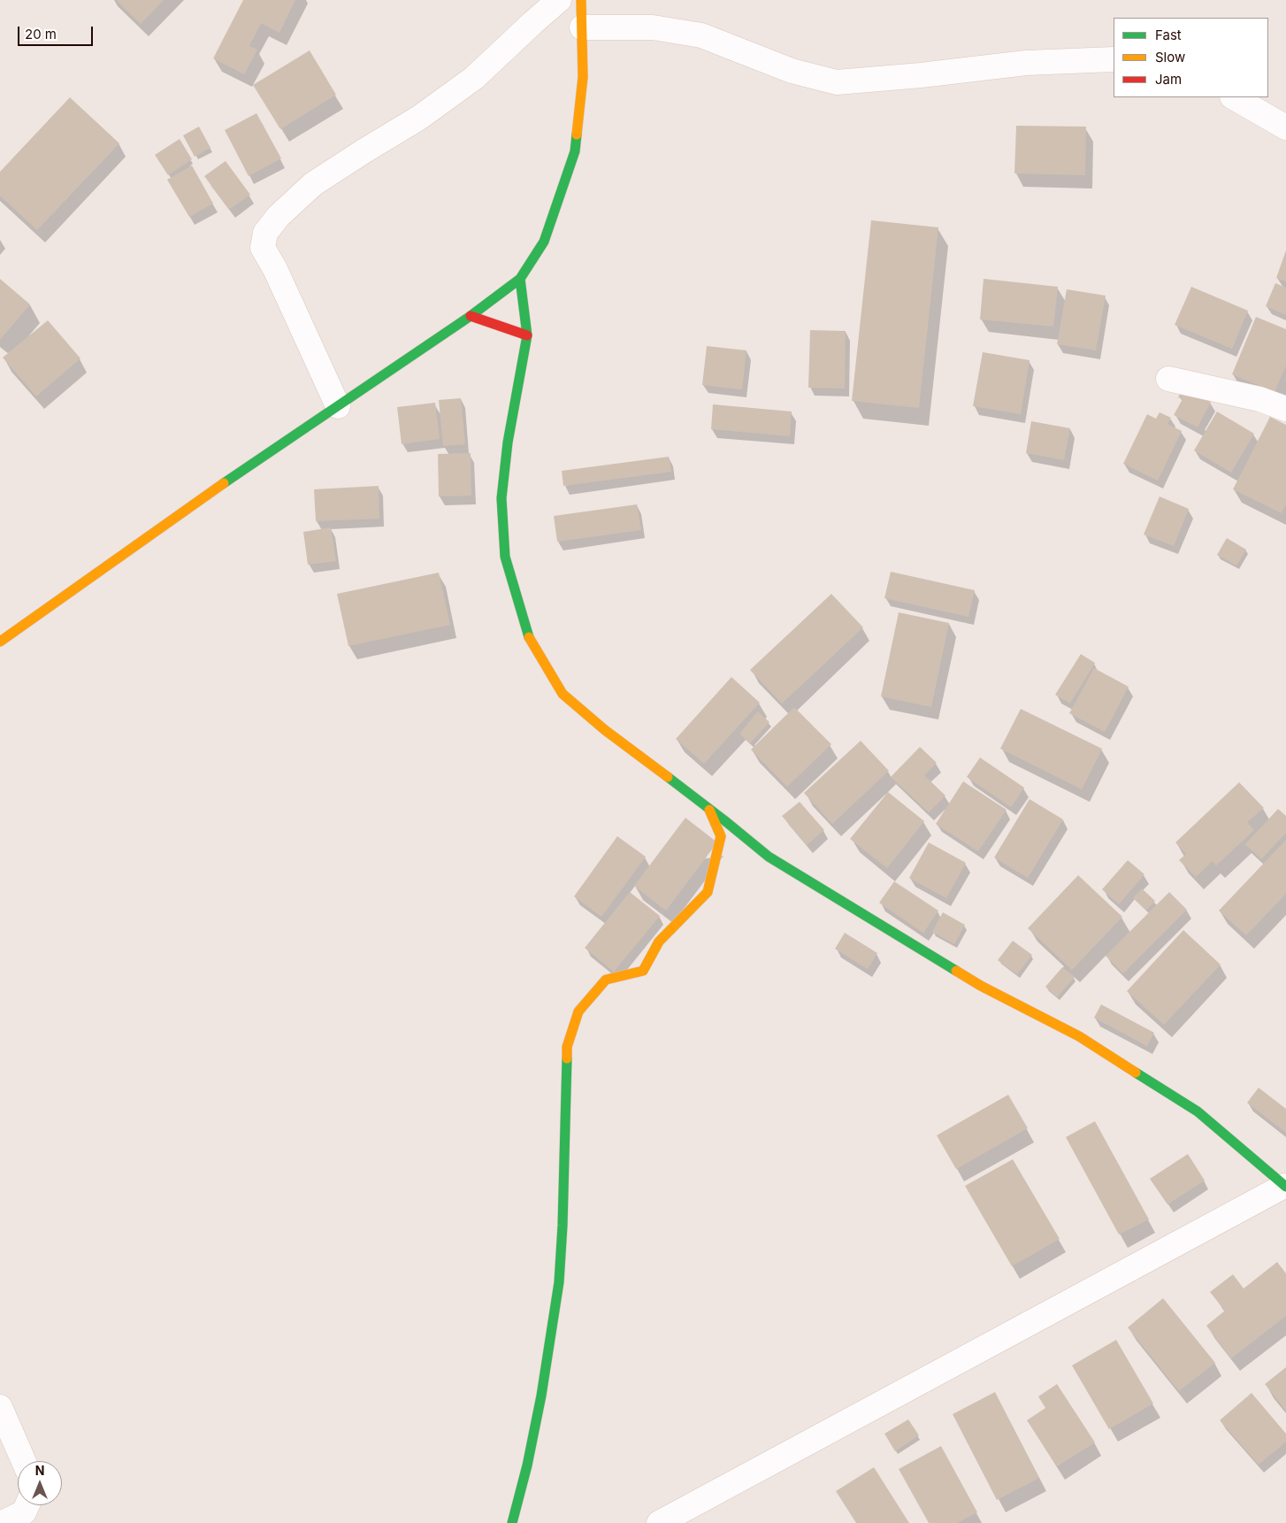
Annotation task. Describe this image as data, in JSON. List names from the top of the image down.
{
  "legend": ["Fast", "Slow", "Jam"],
  "scale_bar": "20 m",
  "north": "top"
}
